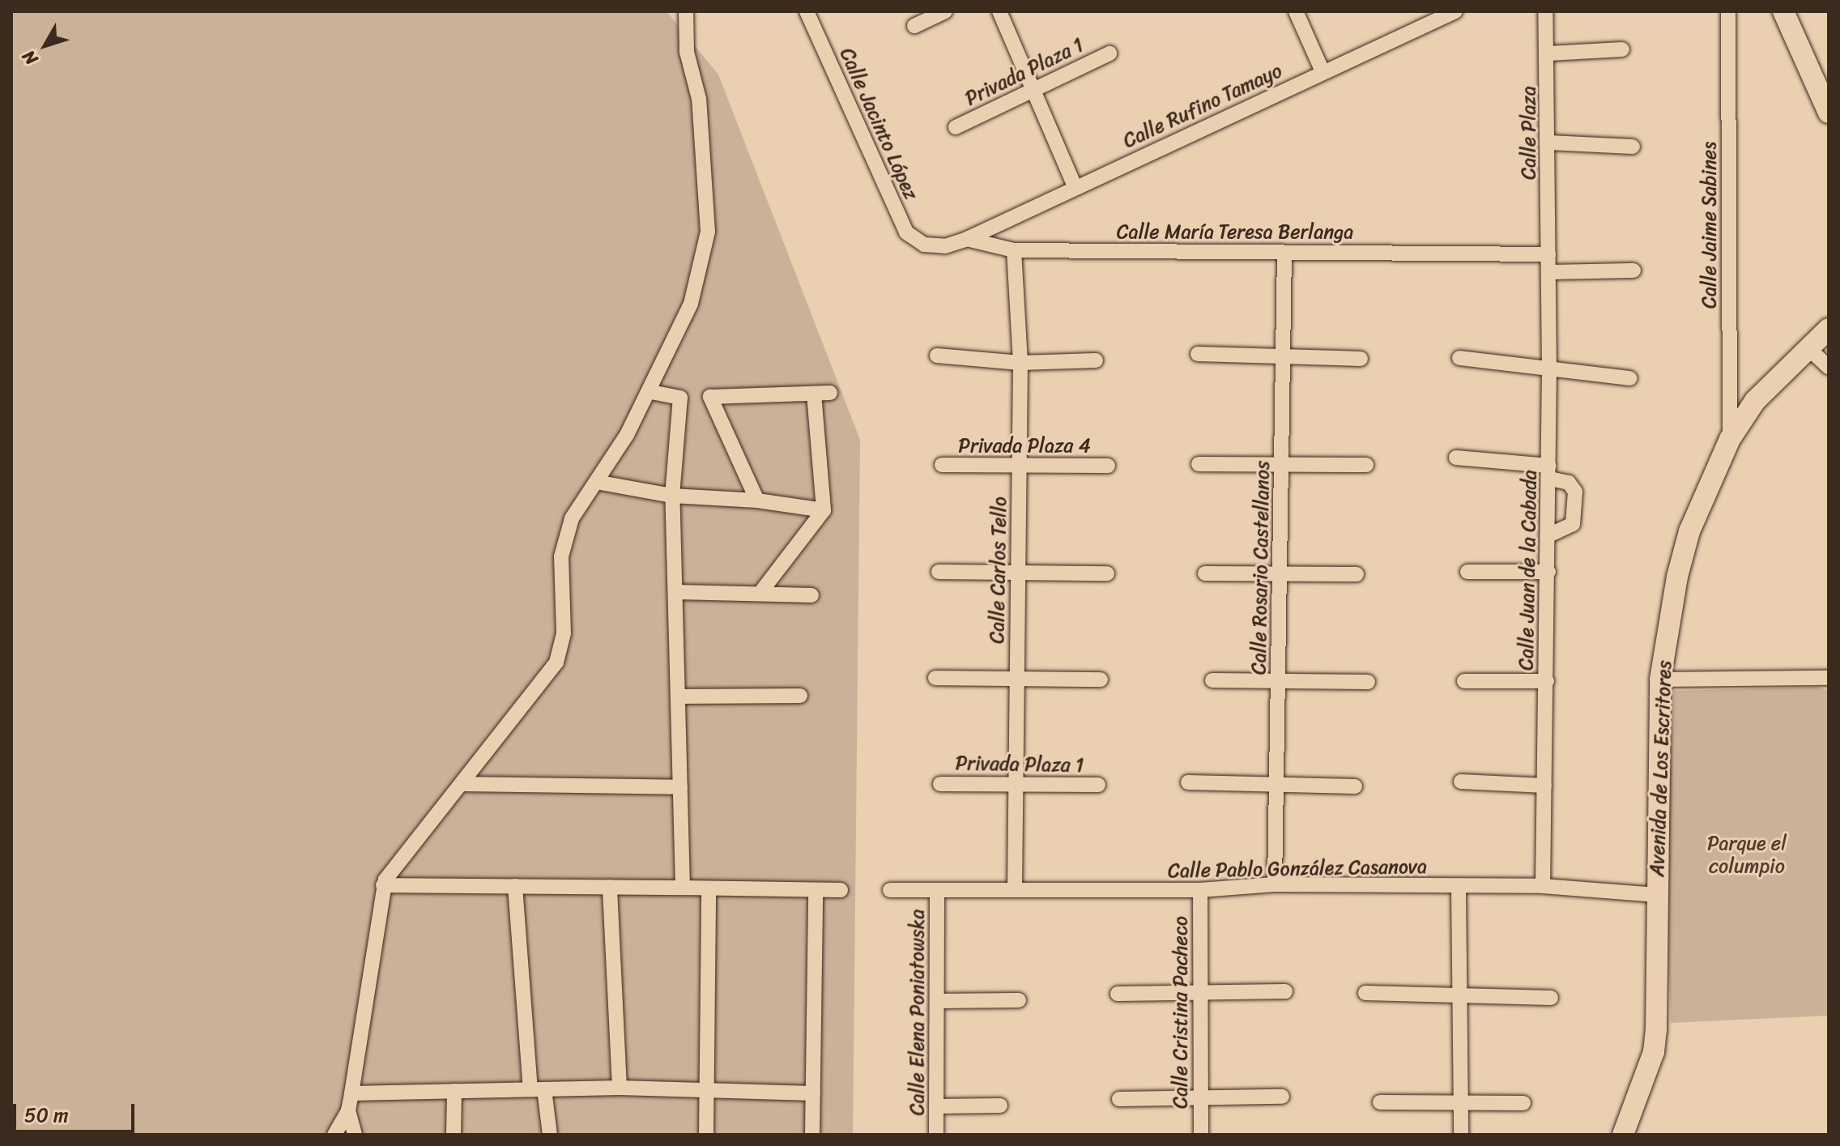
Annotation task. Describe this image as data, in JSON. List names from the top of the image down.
{
  "streets": {
    "main road": ["Avenida de Los Escritores"],
    "street": [
      "Privada Plaza 1",
      "Calle Rufino Tamayo",
      "Calle Jacinto López",
      "Calle Plaza",
      "Calle Jaime Sabines",
      "Calle María Teresa Berlanga",
      "Privada Plaza 4",
      "Calle Rosario Castellanos",
      "Calle Carlos Tello",
      "Calle Juan de la Cabada",
      "Calle Pablo González Casanova",
      "Calle Elena Poniatowska",
      "Calle Cristina Pacheco"
    ]
  },
  "crossings": [
    ["Privada Plaza 1", "Calle Carlos Tello"],
    ["Calle Rufino Tamayo", "Calle María Teresa Berlanga"],
    ["Calle Jacinto López", "Calle María Teresa Berlanga"],
    ["Calle Plaza", "Calle María Teresa Berlanga"],
    ["Calle Plaza", "Calle Juan de la Cabada"],
    ["Calle Jaime Sabines", "Avenida de Los Escritores"],
    ["Calle María Teresa Berlanga", "Calle Rosario Castellanos"],
    ["Calle María Teresa Berlanga", "Calle Carlos Tello"],
    ["Calle María Teresa Berlanga", "Calle Juan de la Cabada"],
    ["Privada Plaza 4", "Calle Carlos Tello"],
    ["Calle Rosario Castellanos", "Calle Pablo González Casanova"],
    ["Calle Carlos Tello", "Calle Pablo González Casanova"],
    ["Calle Juan de la Cabada", "Calle Pablo González Casanova"],
    ["Avenida de Los Escritores", "Calle Pablo González Casanova"],
    ["Calle Pablo González Casanova", "Calle Elena Poniatowska"],
    ["Calle Pablo González Casanova", "Calle Cristina Pacheco"]
  ],
  "parks": ["Parque el columpio"],
  "scale_bar": "50 m",
  "north": "bottom left"
}
